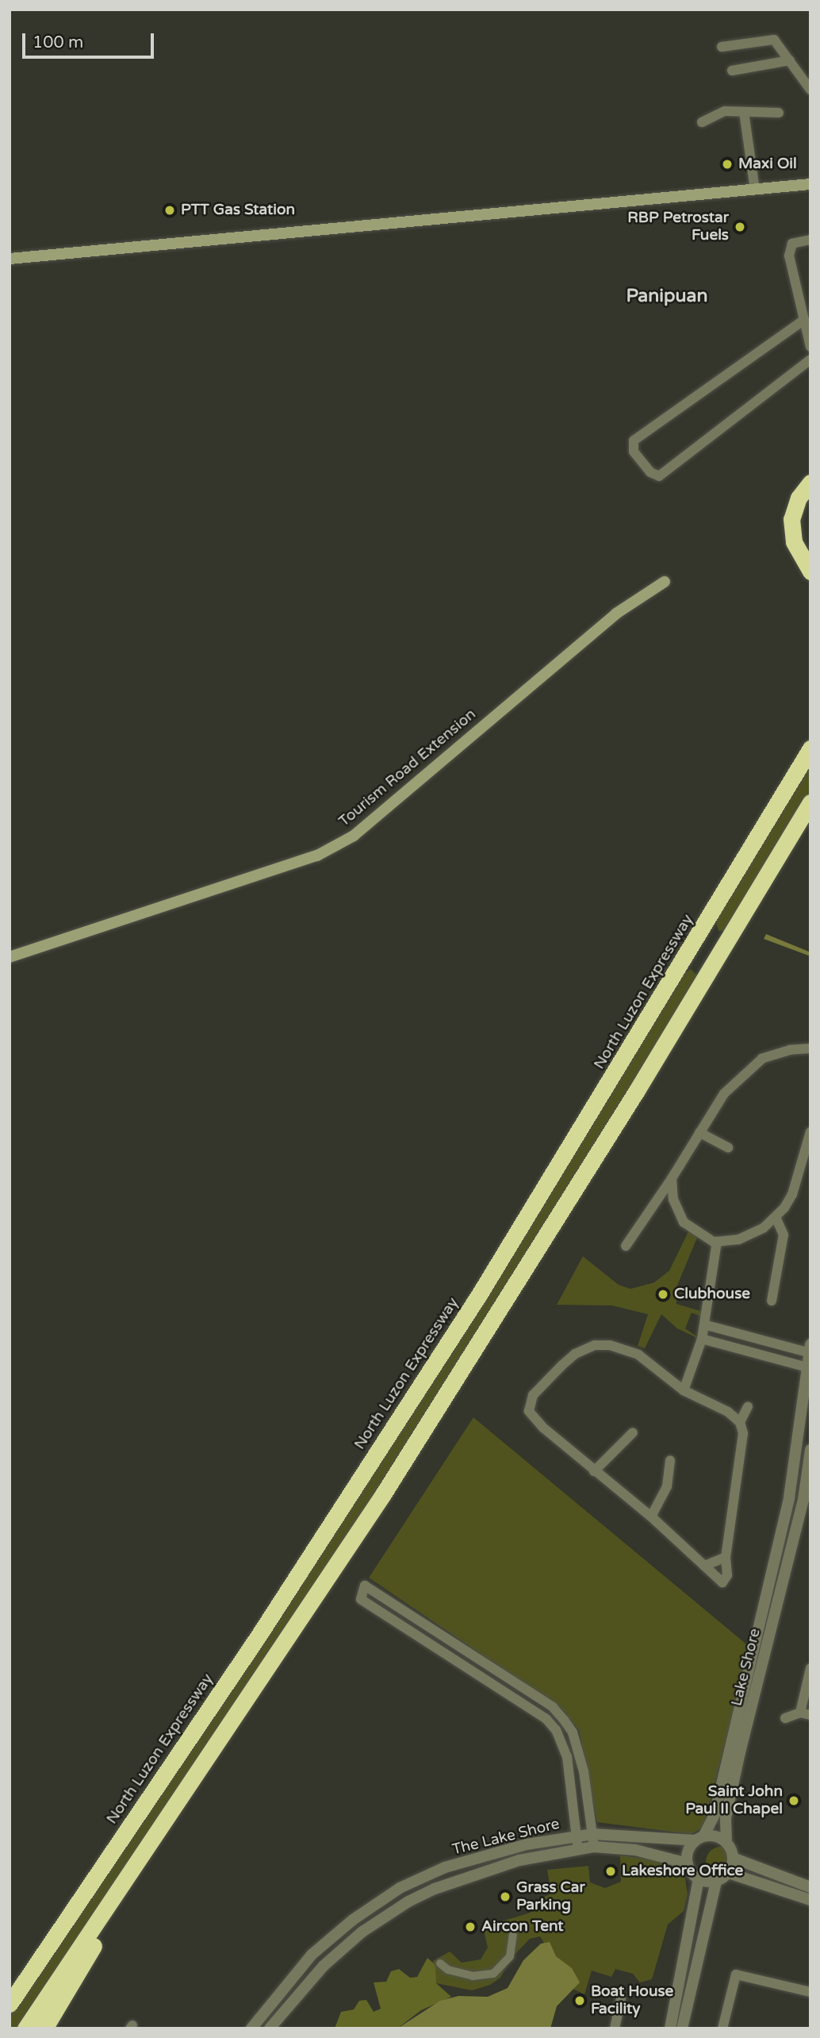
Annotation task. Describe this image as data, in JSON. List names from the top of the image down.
{
  "streets": {
    "highway": ["North Luzon Expressway"],
    "main road": ["Tourism Road Extension"],
    "street": ["Lake Shore", "The Lake Shore"]
  },
  "crossings": [
    ["Lake Shore", "The Lake Shore"]
  ],
  "districts": ["Panipuan"],
  "places": [
    "Maxi Oil",
    "PTT Gas Station",
    "RBP Petrostar Fuels",
    "Clubhouse",
    "Saint John Paul II Chapel",
    "Lakeshore Office",
    "Grass Car Parking",
    "Aircon Tent",
    "Boat House Facility"
  ],
  "scale_bar": "100 m"
}
